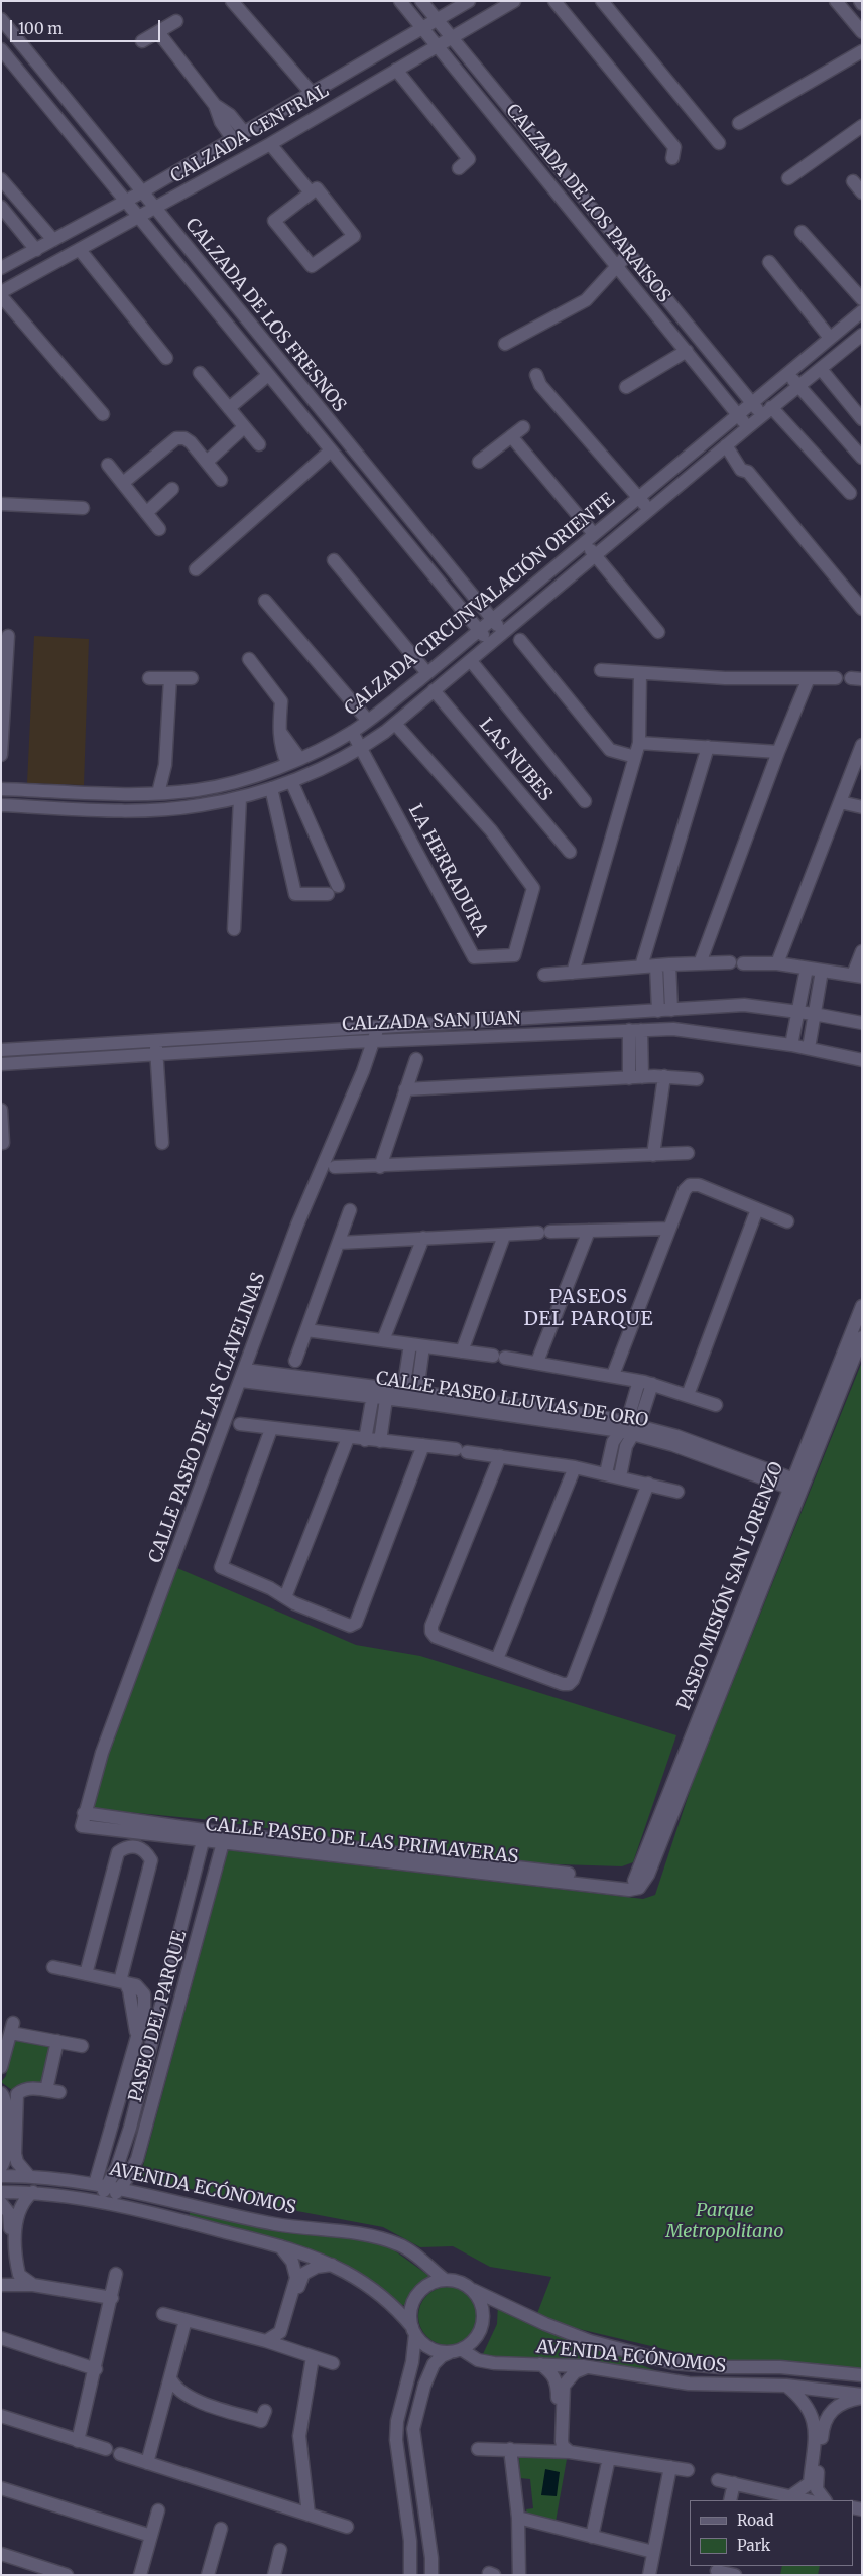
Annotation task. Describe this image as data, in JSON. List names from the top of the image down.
{
  "streets": {
    "street": [
      "CALZADA CENTRAL",
      "CALZADA DE LOS PARAISOS",
      "CALZADA DE LOS FRESNOS",
      "CALZADA CIRCUNVALACIÓN ORIENTE",
      "LAS NUBES",
      "LA HERRADURA",
      "CALZADA SAN JUAN",
      "CALLE PASEO LLUVIAS DE ORO",
      "CALLE PASEO DE LAS CLAVELINAS",
      "PASEO MISIÓN SAN LORENZO",
      "CALLE PASEO DE LAS PRIMAVERAS",
      "PASEO DEL PARQUE",
      "AVENIDA ECÓNOMOS"
    ]
  },
  "crossings": [
    ["CALZADA CENTRAL", "CALZADA DE LOS PARAISOS"],
    ["CALZADA CENTRAL", "CALZADA DE LOS FRESNOS"],
    ["CALZADA DE LOS PARAISOS", "CALZADA CIRCUNVALACIÓN ORIENTE"],
    ["CALZADA DE LOS FRESNOS", "CALZADA CIRCUNVALACIÓN ORIENTE"],
    ["CALZADA CIRCUNVALACIÓN ORIENTE", "LAS NUBES"],
    ["CALZADA CIRCUNVALACIÓN ORIENTE", "LA HERRADURA"],
    ["CALZADA SAN JUAN", "CALLE PASEO DE LAS CLAVELINAS"],
    ["CALLE PASEO LLUVIAS DE ORO", "CALLE PASEO DE LAS CLAVELINAS"],
    ["CALLE PASEO LLUVIAS DE ORO", "PASEO MISIÓN SAN LORENZO"],
    ["CALLE PASEO DE LAS CLAVELINAS", "CALLE PASEO DE LAS PRIMAVERAS"],
    ["PASEO MISIÓN SAN LORENZO", "CALLE PASEO DE LAS PRIMAVERAS"],
    ["CALLE PASEO DE LAS PRIMAVERAS", "PASEO DEL PARQUE"],
    ["PASEO DEL PARQUE", "AVENIDA ECÓNOMOS"]
  ],
  "districts": ["PASEOS DEL PARQUE"],
  "parks": ["Parque Metropolitano"],
  "legend": ["Road", "Park"],
  "scale_bar": "100 m"
}
